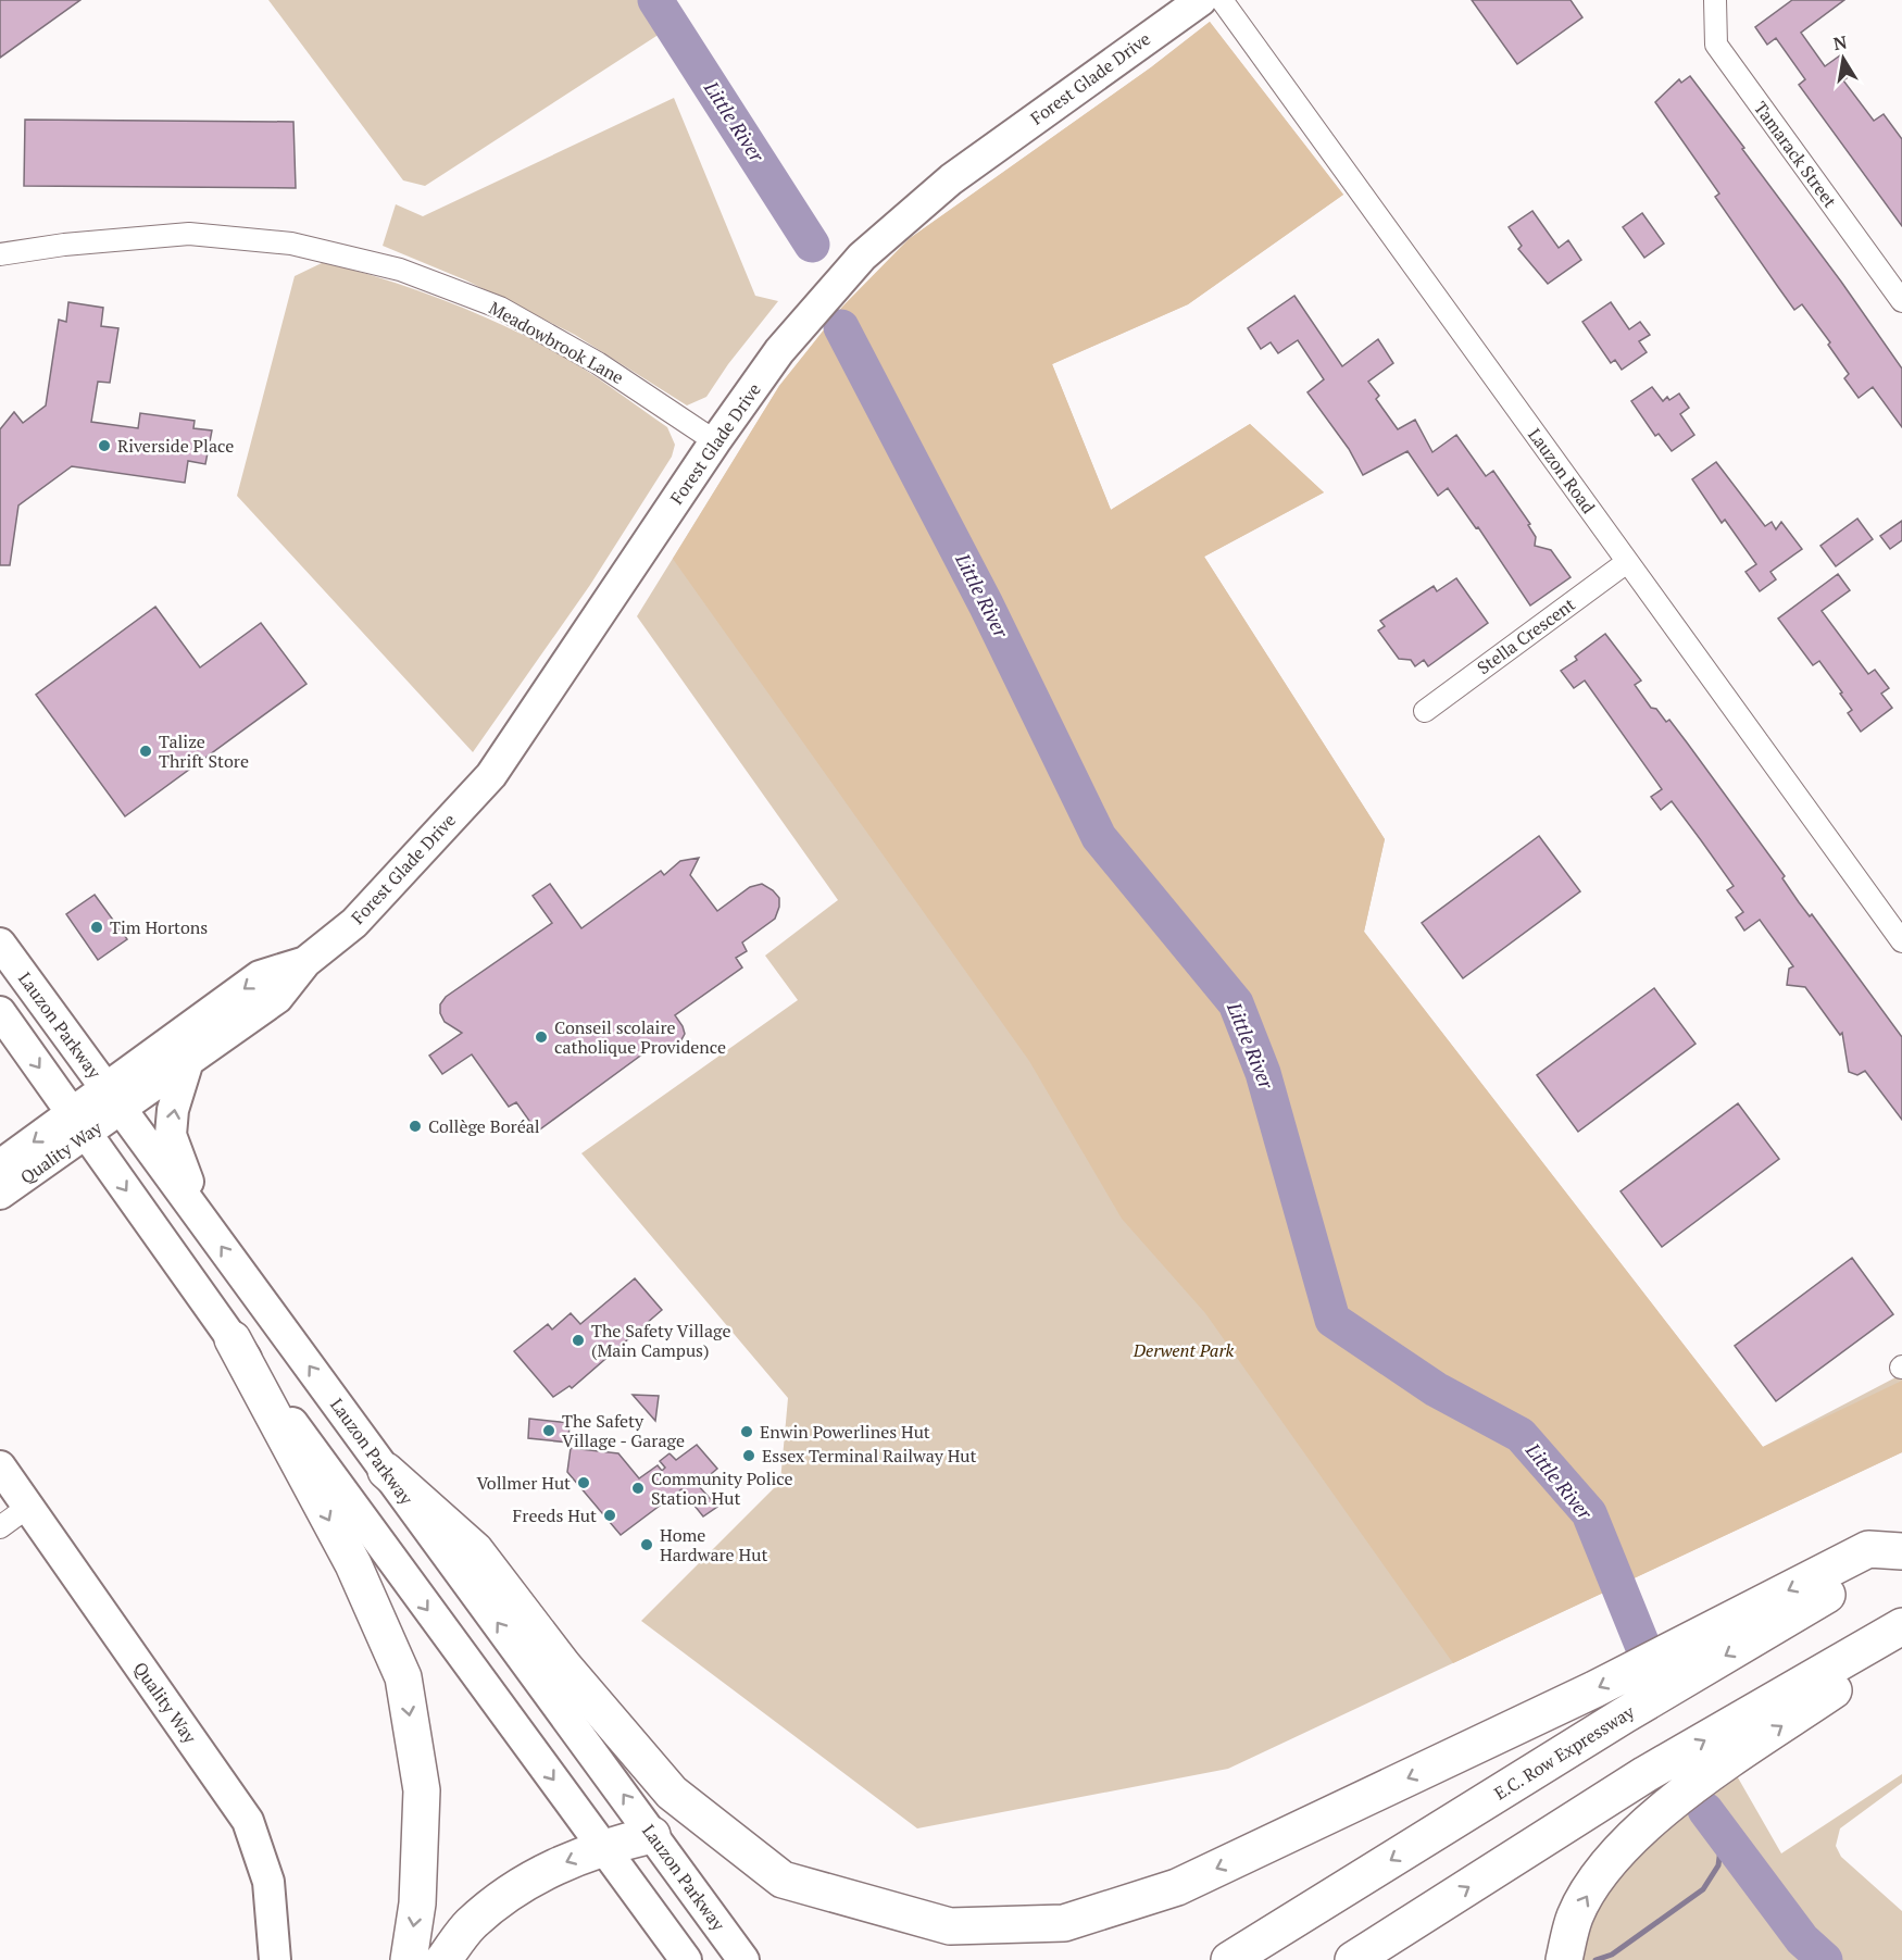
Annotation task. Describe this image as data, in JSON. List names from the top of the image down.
{
  "streets": {
    "highway": ["E.C. Row Expressway"],
    "street": [
      "Forest Glade Drive",
      "Tamarack Street",
      "Meadowbrook Lane",
      "Lauzon Road",
      "Stella Crescent",
      "Lauzon Parkway",
      "Quality Way"
    ]
  },
  "crossings": [
    ["Forest Glade Drive", "Meadowbrook Lane"],
    ["Forest Glade Drive", "Lauzon Parkway"],
    ["Forest Glade Drive", "Quality Way"],
    ["Lauzon Road", "Stella Crescent"],
    ["Lauzon Parkway", "Quality Way"]
  ],
  "water": ["Little River"],
  "parks": ["Derwent Park"],
  "places": [
    "Riverside Place",
    "Talize Thrift Store",
    "Tim Hortons",
    "Conseil scolaire catholique Providence",
    "Collège Boréal",
    "The Safety Village (Main Campus)",
    "The Safety Village - Garage",
    "Enwin Powerlines Hut",
    "Essex Terminal Railway Hut",
    "Vollmer Hut",
    "Community Police Station Hut",
    "Freeds Hut",
    "Home Hardware Hut"
  ],
  "north": "top"
}
